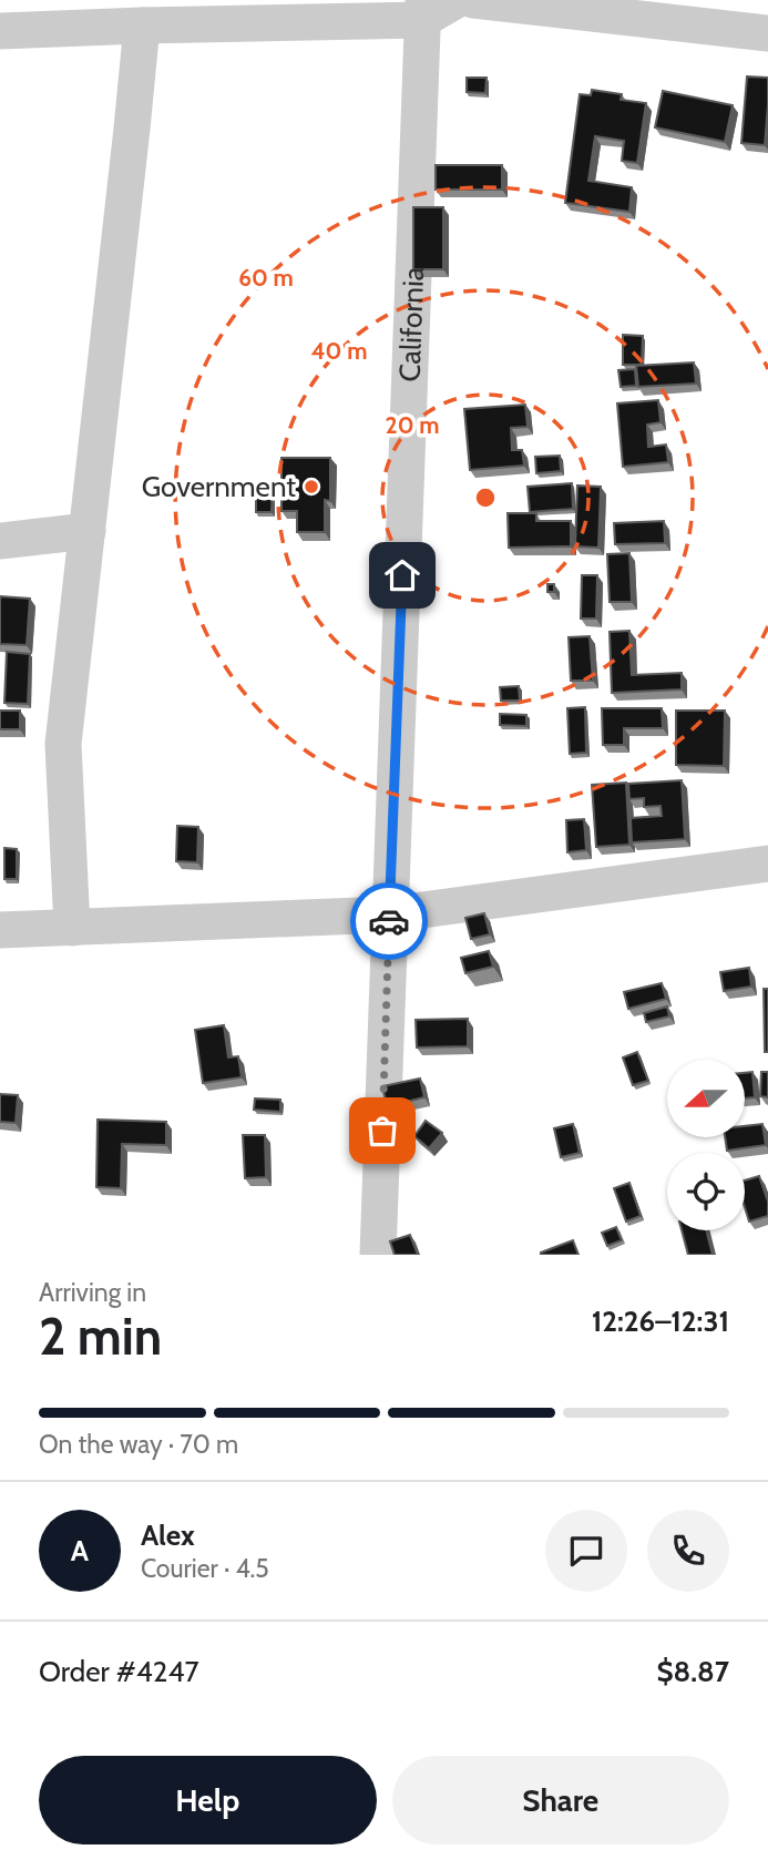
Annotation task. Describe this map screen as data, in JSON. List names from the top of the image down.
{
  "streets": {
    "street": ["California"]
  },
  "places": ["Government"],
  "north": "left",
  "page": {
    "heading": ["2 min", "Arriving in", "12:26–12:31"],
    "panel": [
      "Alex",
      "Courier · 4.5",
      "Order #4247",
      "$8.87"
    ],
    "bar": "On the way · 70 m",
    "round": "A",
    "buttons": ["Help", "Share"]
  },
  "rings": ["60 m", "40 m", "20 m"]
}
